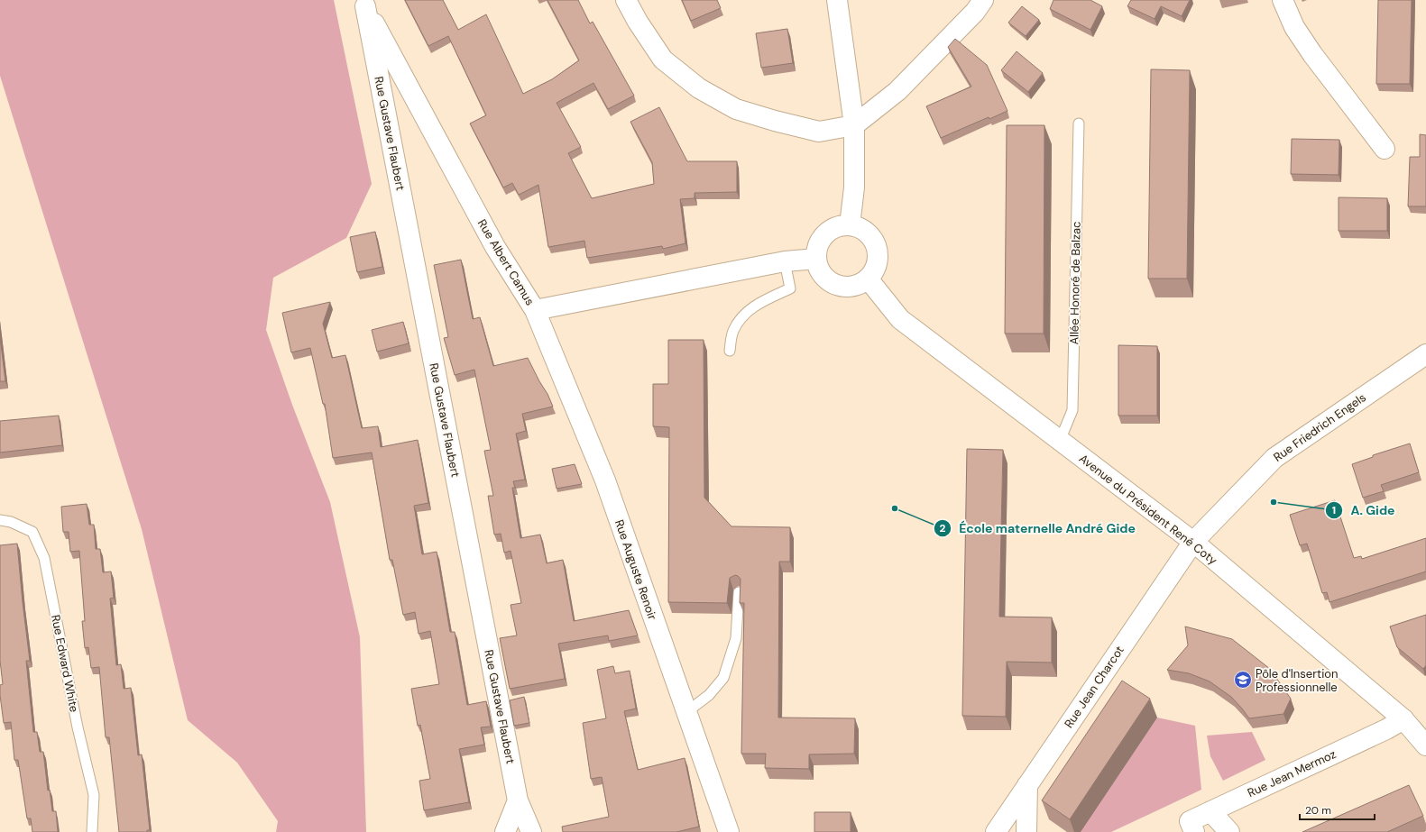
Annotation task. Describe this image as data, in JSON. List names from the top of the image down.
{
  "streets": {
    "street": [
      "Rue Gustave Flaubert",
      "Rue Albert Camus",
      "Rue Friedrich Engels",
      "Avenue du Président René Coty",
      "Rue Auguste Renoir",
      "Rue Jean Charcot",
      "Rue Jean Mermoz"
    ],
    "lane": ["Allée Honoré de Balzac", "Rue Edward White"]
  },
  "crossings": [
    ["Rue Gustave Flaubert", "Rue Albert Camus"],
    ["Rue Albert Camus", "Avenue du Président René Coty"],
    ["Rue Albert Camus", "Rue Auguste Renoir"],
    ["Allée Honoré de Balzac", "Avenue du Président René Coty"],
    ["Rue Friedrich Engels", "Avenue du Président René Coty"],
    ["Rue Friedrich Engels", "Rue Jean Charcot"],
    ["Avenue du Président René Coty", "Rue Jean Charcot"],
    ["Avenue du Président René Coty", "Rue Jean Mermoz"]
  ],
  "places": {
    "other": ["A. Gide", "École maternelle André Gide"],
    "school or university": ["Pôle d'Insertion Professionnelle"]
  },
  "scale_bar": "20 m"
}
